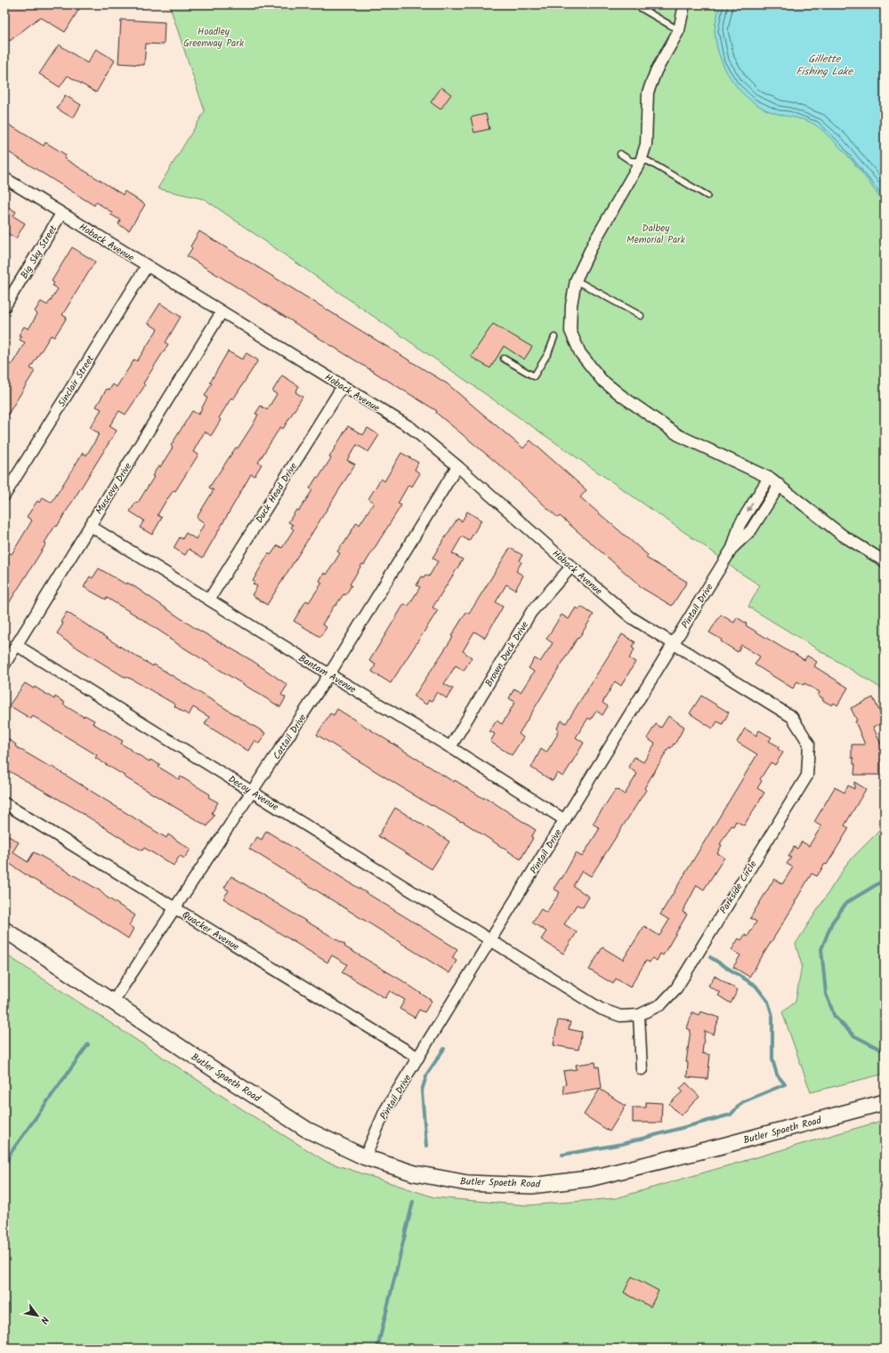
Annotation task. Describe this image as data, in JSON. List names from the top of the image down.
{
  "streets": {
    "main road": ["Butler Spaeth Road"],
    "street": [
      "Hoback Avenue",
      "Big Sky Street",
      "Sinclair Street",
      "Muscovy Drive",
      "Duck Head Drive",
      "Pintail Drive",
      "Brown Duck Drive",
      "Bantam Avenue",
      "Cattail Drive",
      "Decoy Avenue",
      "Parkside Circle",
      "Quacker Avenue"
    ]
  },
  "crossings": [
    ["Hoback Avenue", "Big Sky Street"],
    ["Hoback Avenue", "Sinclair Street"],
    ["Hoback Avenue", "Muscovy Drive"],
    ["Hoback Avenue", "Duck Head Drive"],
    ["Hoback Avenue", "Pintail Drive"],
    ["Hoback Avenue", "Brown Duck Drive"],
    ["Hoback Avenue", "Cattail Drive"],
    ["Hoback Avenue", "Parkside Circle"],
    ["Muscovy Drive", "Bantam Avenue"],
    ["Muscovy Drive", "Decoy Avenue"],
    ["Duck Head Drive", "Bantam Avenue"],
    ["Pintail Drive", "Bantam Avenue"],
    ["Pintail Drive", "Decoy Avenue"],
    ["Pintail Drive", "Parkside Circle"],
    ["Pintail Drive", "Quacker Avenue"],
    ["Pintail Drive", "Butler Spaeth Road"],
    ["Brown Duck Drive", "Bantam Avenue"],
    ["Bantam Avenue", "Cattail Drive"],
    ["Cattail Drive", "Decoy Avenue"],
    ["Cattail Drive", "Quacker Avenue"],
    ["Cattail Drive", "Butler Spaeth Road"],
    ["Decoy Avenue", "Parkside Circle"]
  ],
  "water": ["Gillette Fishing Lake"],
  "parks": ["Hoadley Greenway Park", "Dalbey Memorial Park"],
  "north": "bottom right"
}
